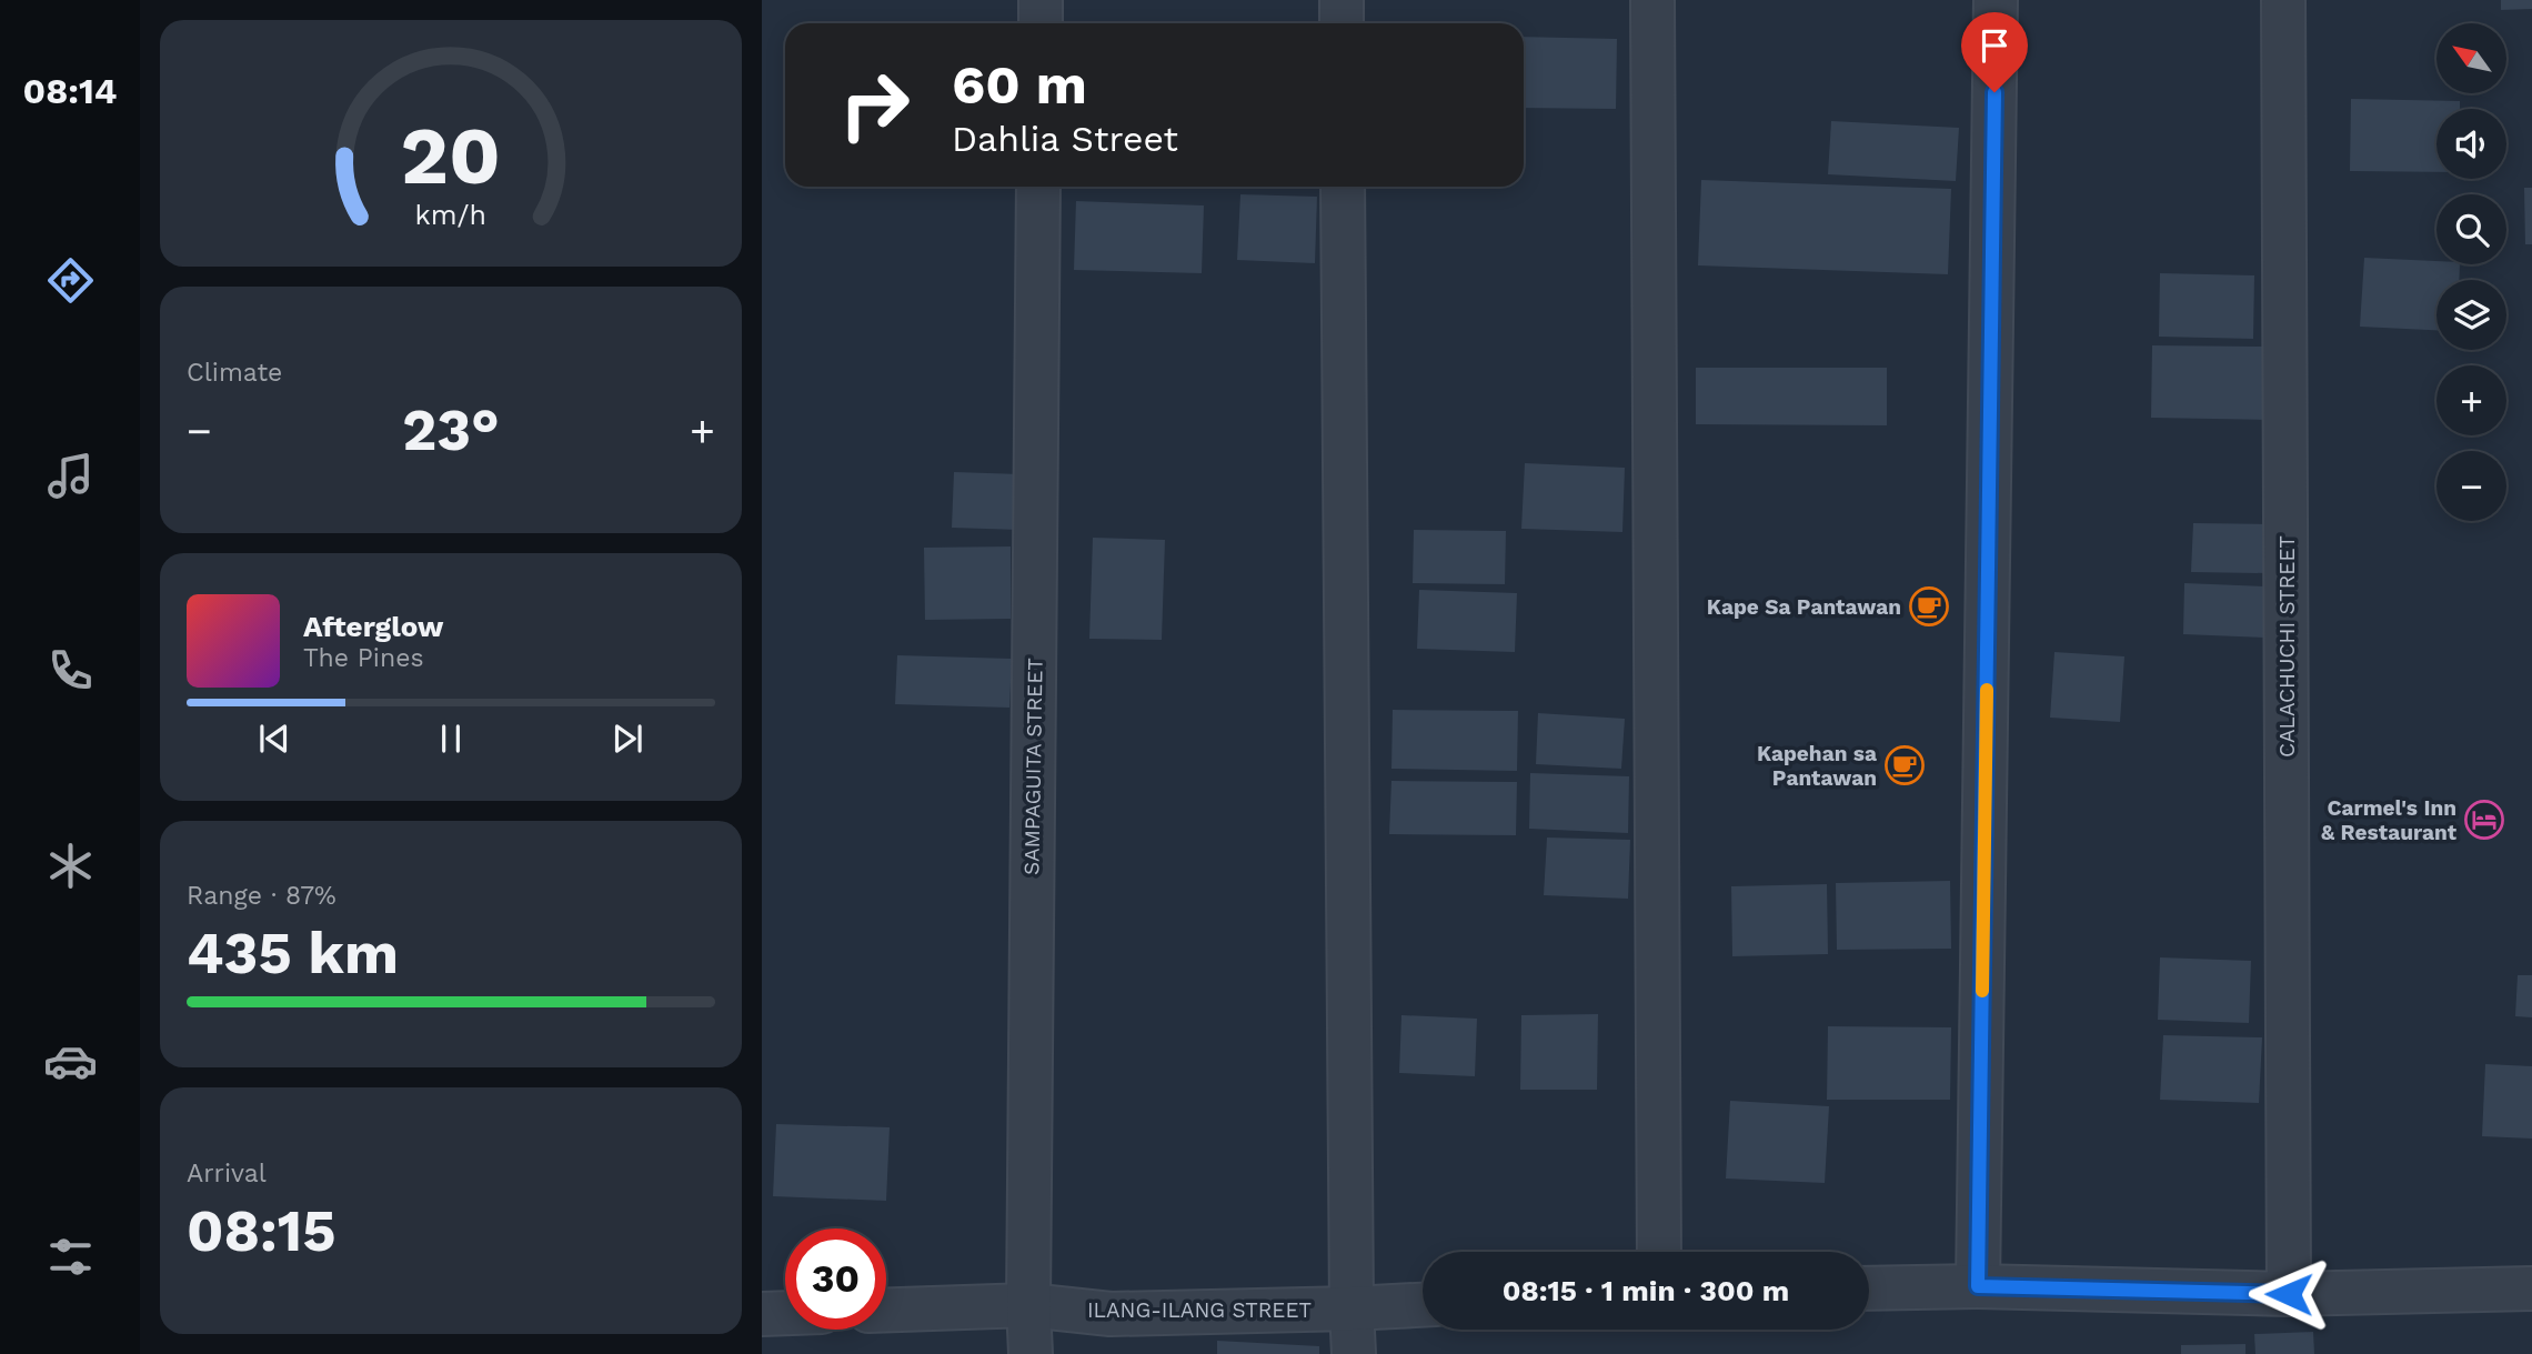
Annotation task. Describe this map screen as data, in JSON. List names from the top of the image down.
{
  "streets": {
    "street": ["CALACHUCHI STREET", "SAMPAGUITA STREET", "ILANG-ILANG STREET"]
  },
  "crossings": [
    ["SAMPAGUITA STREET", "ILANG-ILANG STREET"]
  ],
  "places": {
    "cafe": ["Kape Sa Pantawan", "Kapehan sa Pantawan"],
    "hotel": ["Carmel's Inn & Restaurant"]
  },
  "north": "top left",
  "page": {
    "tabs": "08:14",
    "map_buttons": ["+", "−"],
    "turn": ["60 m", "Dahlia Street"],
    "tile": [
      "Climate",
      ["Range · 87%", "435 km"],
      ["Arrival", "08:15"]
    ],
    "heat": ["−", "23°", "+"],
    "song": ["Afterglow", "The Pines"],
    "limit": "30",
    "trip": "08:15 · 1 min · 300 m",
    "gauge": ["20", "km/h"]
  }
}
